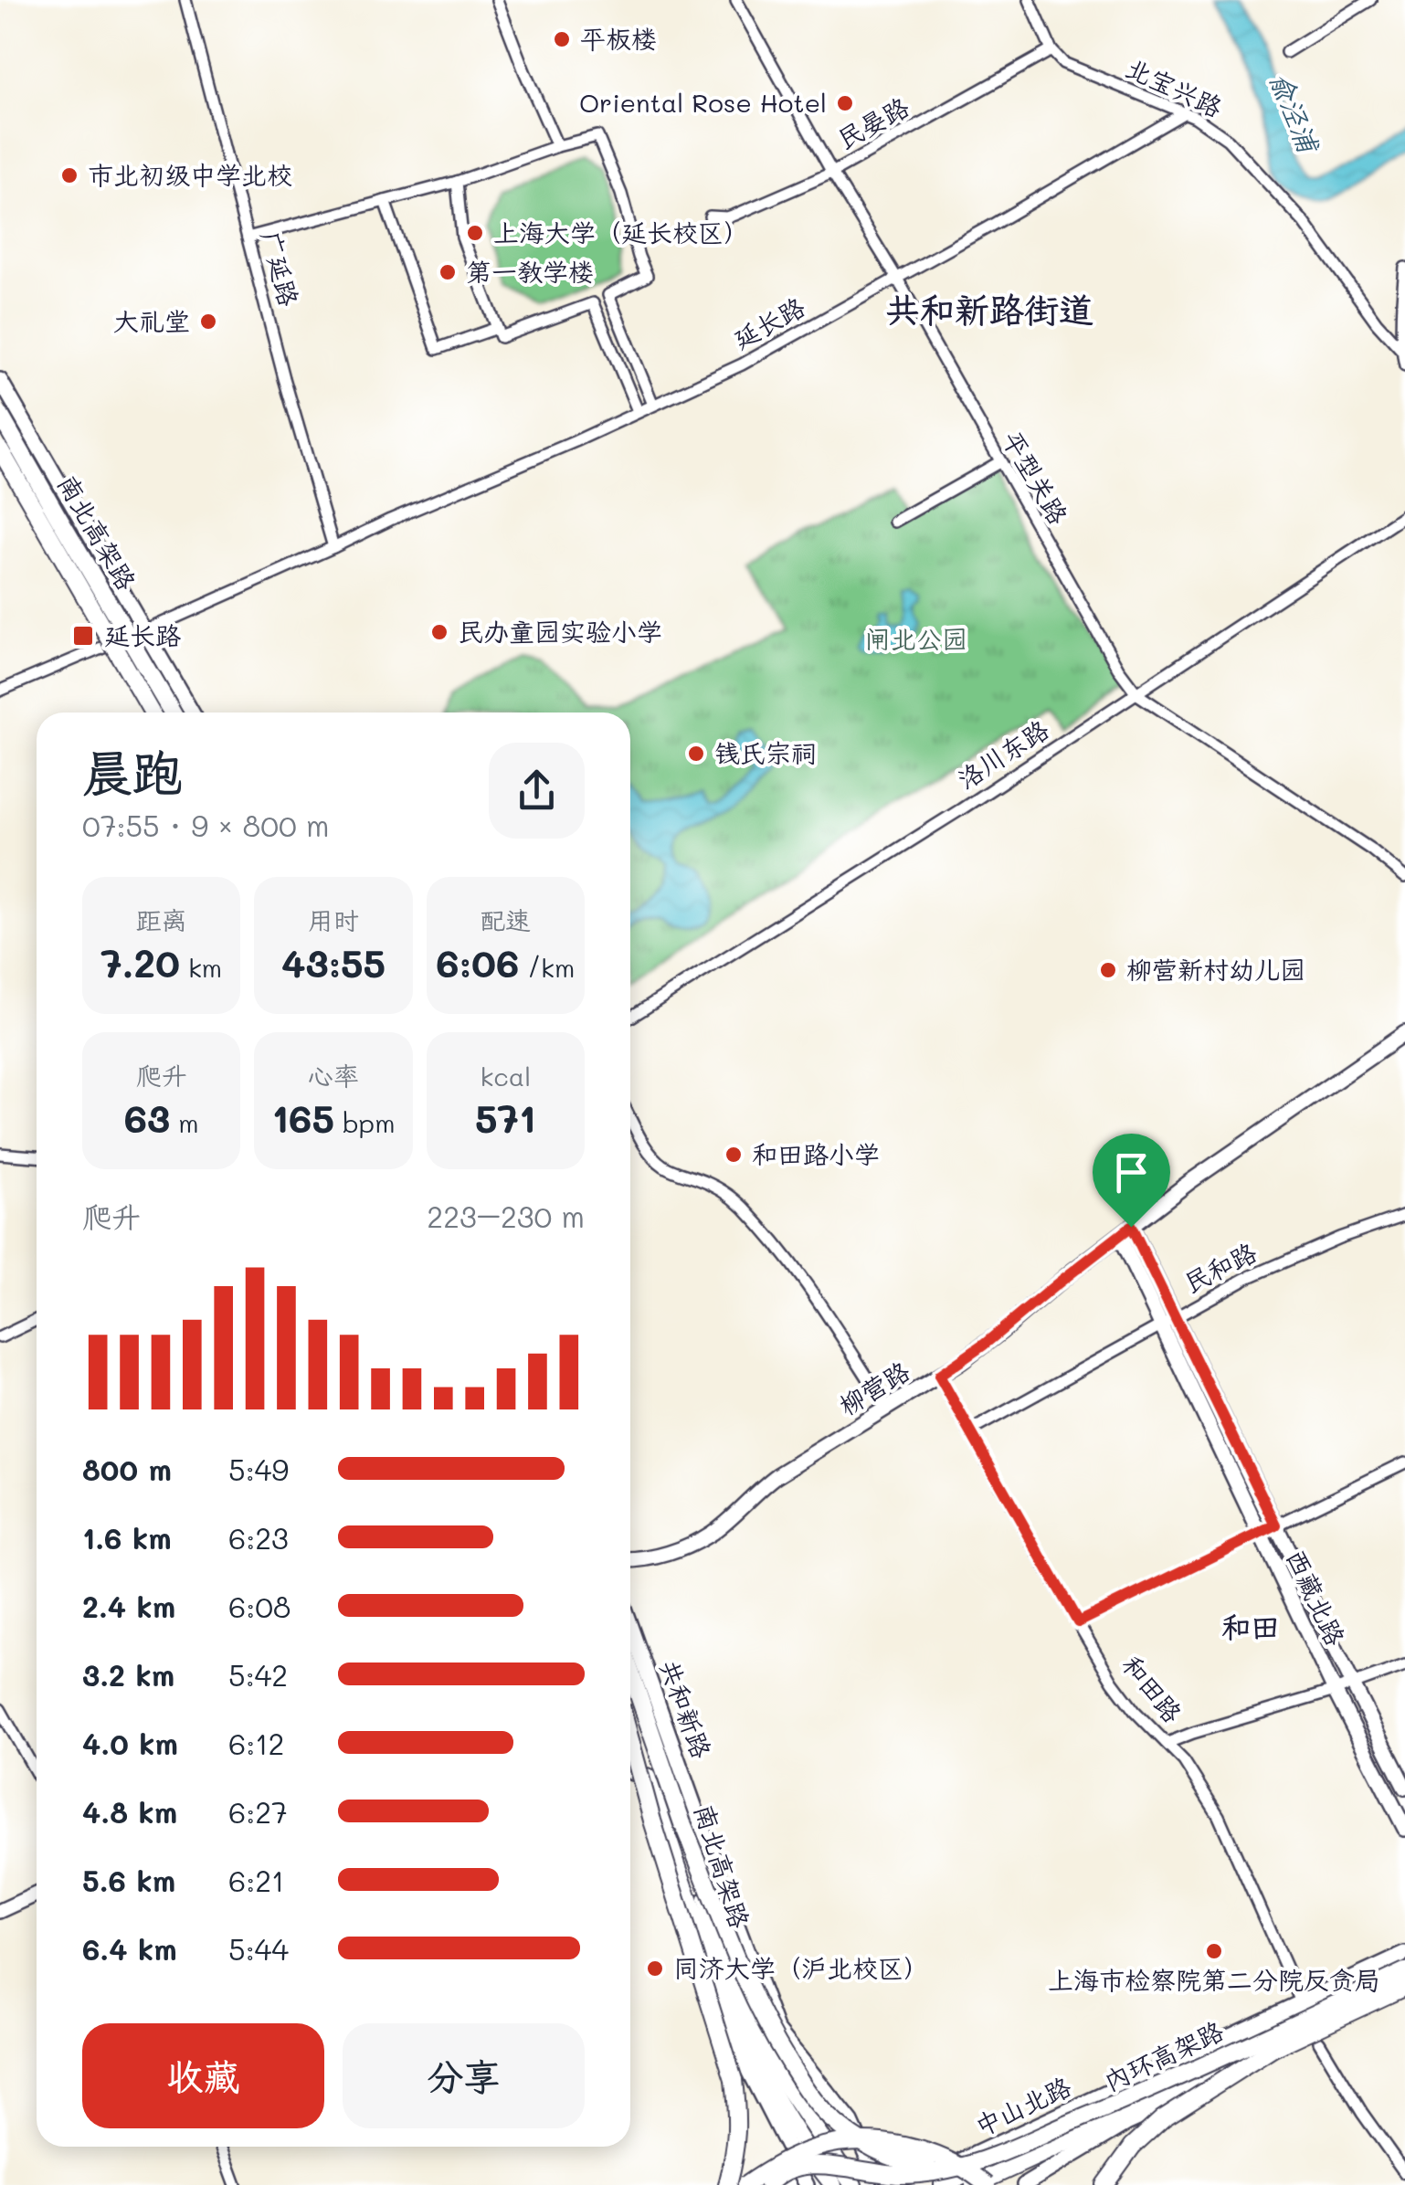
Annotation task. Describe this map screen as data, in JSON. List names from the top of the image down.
{
  "streets": {
    "highway": ["南北高架路", "内环高架路"],
    "main road": [
      "柳营路",
      "西藏北路",
      "共和新路",
      "中山北路"
    ],
    "street": [
      "北宝兴路",
      "民晏路",
      "广延路",
      "延长路",
      "平型关路",
      "洛川东路",
      "民和路",
      "和田路"
    ]
  },
  "crossings": [
    ["北宝兴路", "民晏路"],
    ["北宝兴路", "延长路"],
    ["民晏路", "平型关路"],
    ["广延路", "延长路"],
    ["延长路", "平型关路"],
    ["平型关路", "洛川东路"],
    ["民和路", "西藏北路"],
    ["民和路", "和田路"],
    ["柳营路", "西藏北路"],
    ["柳营路", "和田路"],
    ["和田路", "中山北路"]
  ],
  "districts": ["共和新路街道", "和田"],
  "water": ["俞泾浦"],
  "parks": ["闸北公园"],
  "places": {
    "other": [
      "平板楼",
      "Oriental Rose Hotel",
      "市北初级中学北校",
      "上海大学（延长校区）",
      "第一教学楼",
      "大礼堂",
      "民办童园实验小学",
      "钱氏宗祠",
      "柳营新村幼儿园",
      "和田路小学",
      "上海市检察院第二分院反贪局",
      "同济大学（沪北校区）"
    ],
    "transit": ["延长路"]
  },
  "page": {
    "heading": ["晨跑", "07:55 · 9 × 800 m"],
    "stats": [
      ["距离", "7.20 km"],
      ["用时", "43:55"],
      ["配速", "6:06 /km"],
      ["爬升", "63 m"],
      ["心率", "165 bpm"],
      ["kcal", "571"]
    ],
    "chart": ["爬升", "223–230 m"],
    "list": [
      {
        "name": "800 m",
        "note": "5:49"
      },
      {
        "name": "1.6 km",
        "note": "6:23"
      },
      {
        "name": "2.4 km",
        "note": "6:08"
      },
      {
        "name": "3.2 km",
        "note": "5:42"
      },
      {
        "name": "4.0 km",
        "note": "6:12"
      },
      {
        "name": "4.8 km",
        "note": "6:27"
      },
      {
        "name": "5.6 km",
        "note": "6:21"
      },
      {
        "name": "6.4 km",
        "note": "5:44"
      }
    ],
    "buttons": ["收藏", "分享"]
  }
}
